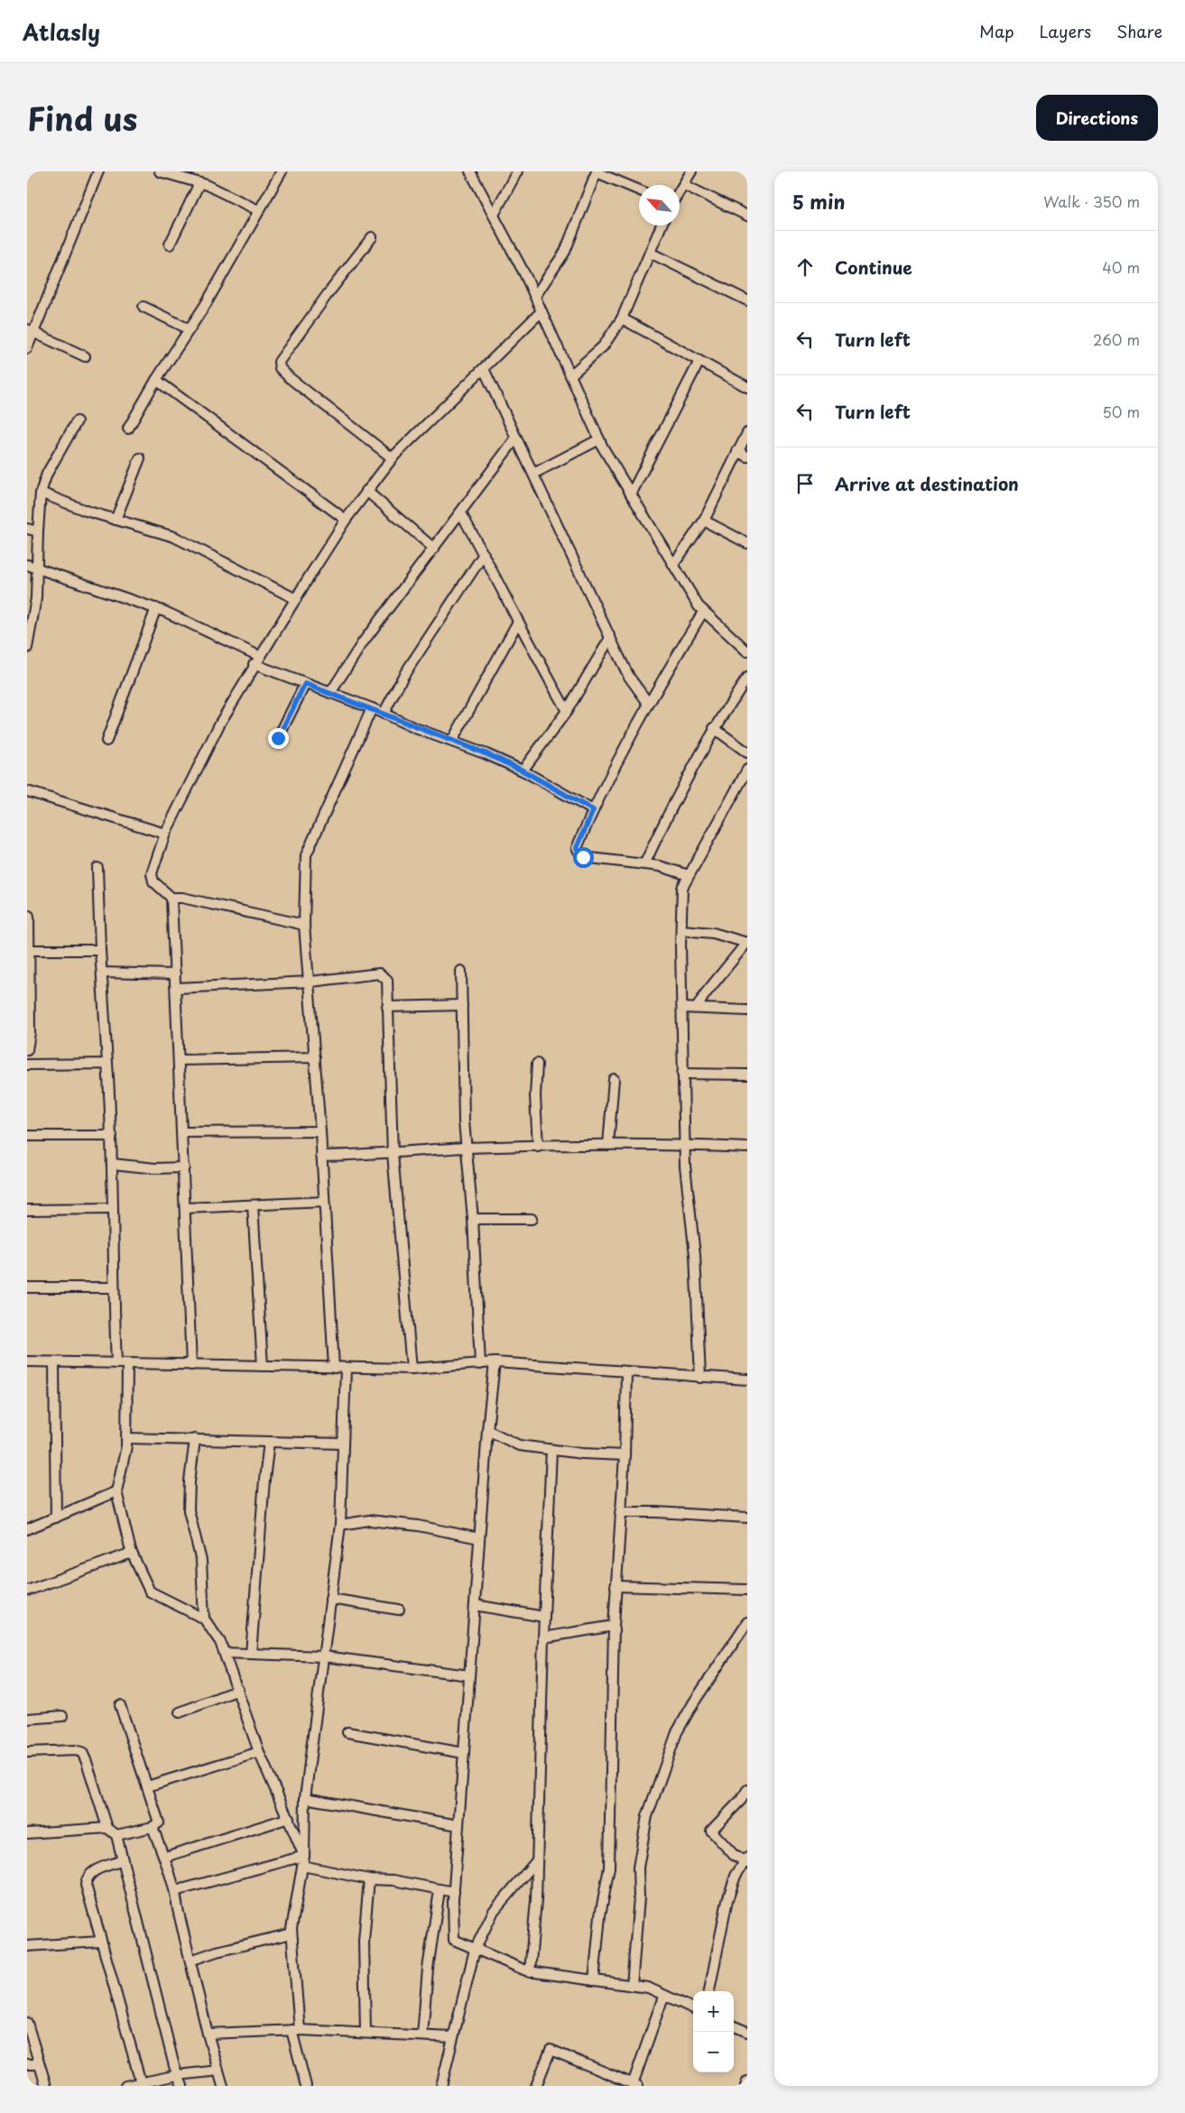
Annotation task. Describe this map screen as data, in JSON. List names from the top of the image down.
{
  "north": "top left",
  "page": {
    "header": "Atlasly",
    "nav": ["Map", "Layers", "Share"],
    "title": "Find us",
    "buttons": "Directions",
    "heading": ["5 min", "Walk · 350 m"],
    "list": [
      ["Continue", "40 m"],
      ["Turn left", "260 m"],
      ["Turn left", "50 m"],
      "Arrive at destination"
    ],
    "map_buttons": ["+", "−"]
  }
}
